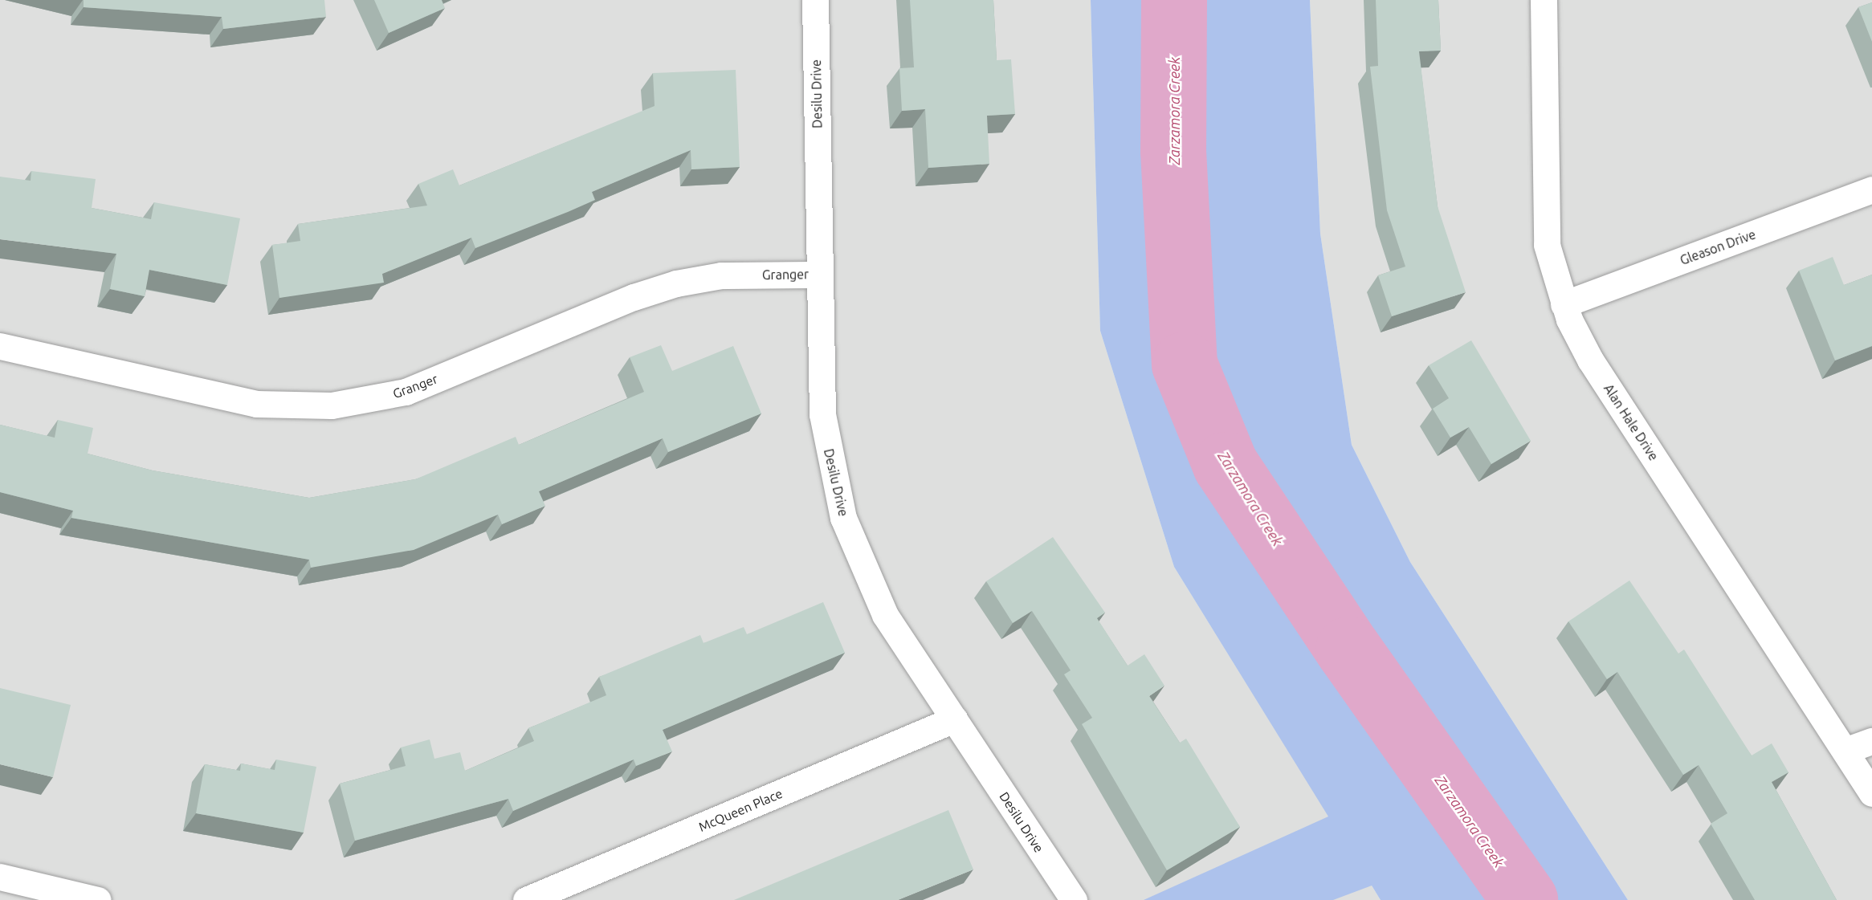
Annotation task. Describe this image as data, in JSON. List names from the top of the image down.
{
  "streets": {
    "street": [
      "Desilu Drive",
      "Gleason Drive",
      "Granger",
      "Alan Hale Drive",
      "McQueen Place"
    ]
  },
  "crossings": [
    ["Desilu Drive", "Granger"],
    ["Desilu Drive", "McQueen Place"],
    ["Gleason Drive", "Alan Hale Drive"]
  ],
  "water": ["Zarzamora Creek"]
}
